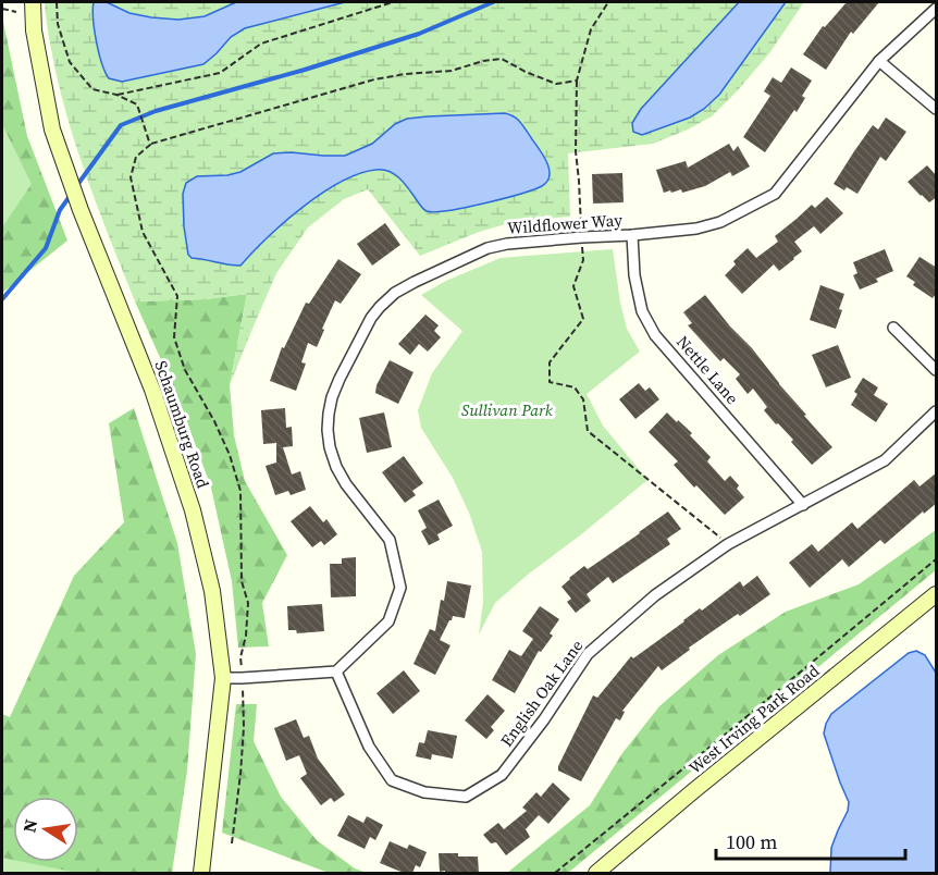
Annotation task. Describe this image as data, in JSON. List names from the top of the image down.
{
  "streets": {
    "main road": ["Schaumburg Road", "West Irving Park Road"],
    "street": ["Wildflower Way", "Nettle Lane", "English Oak Lane"]
  },
  "crossings": [
    ["Wildflower Way", "Nettle Lane"],
    ["Wildflower Way", "English Oak Lane"],
    ["Nettle Lane", "English Oak Lane"]
  ],
  "parks": ["Sullivan Park"],
  "scale_bar": "100 m",
  "north": "left"
}
